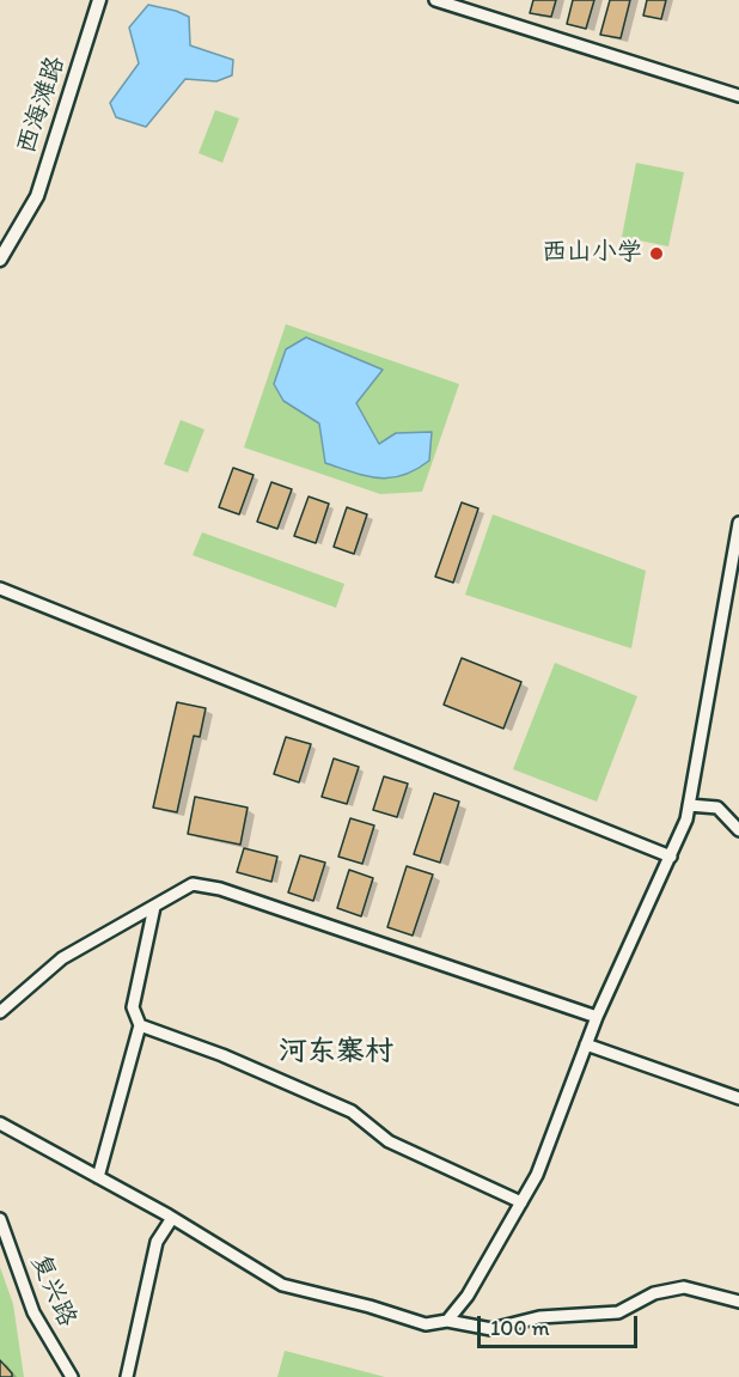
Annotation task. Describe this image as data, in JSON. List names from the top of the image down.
{
  "streets": {
    "main road": ["西海滩路"],
    "street": ["复兴路"]
  },
  "districts": ["河东寨村"],
  "places": ["西山小学"],
  "scale_bar": "100 m"
}
